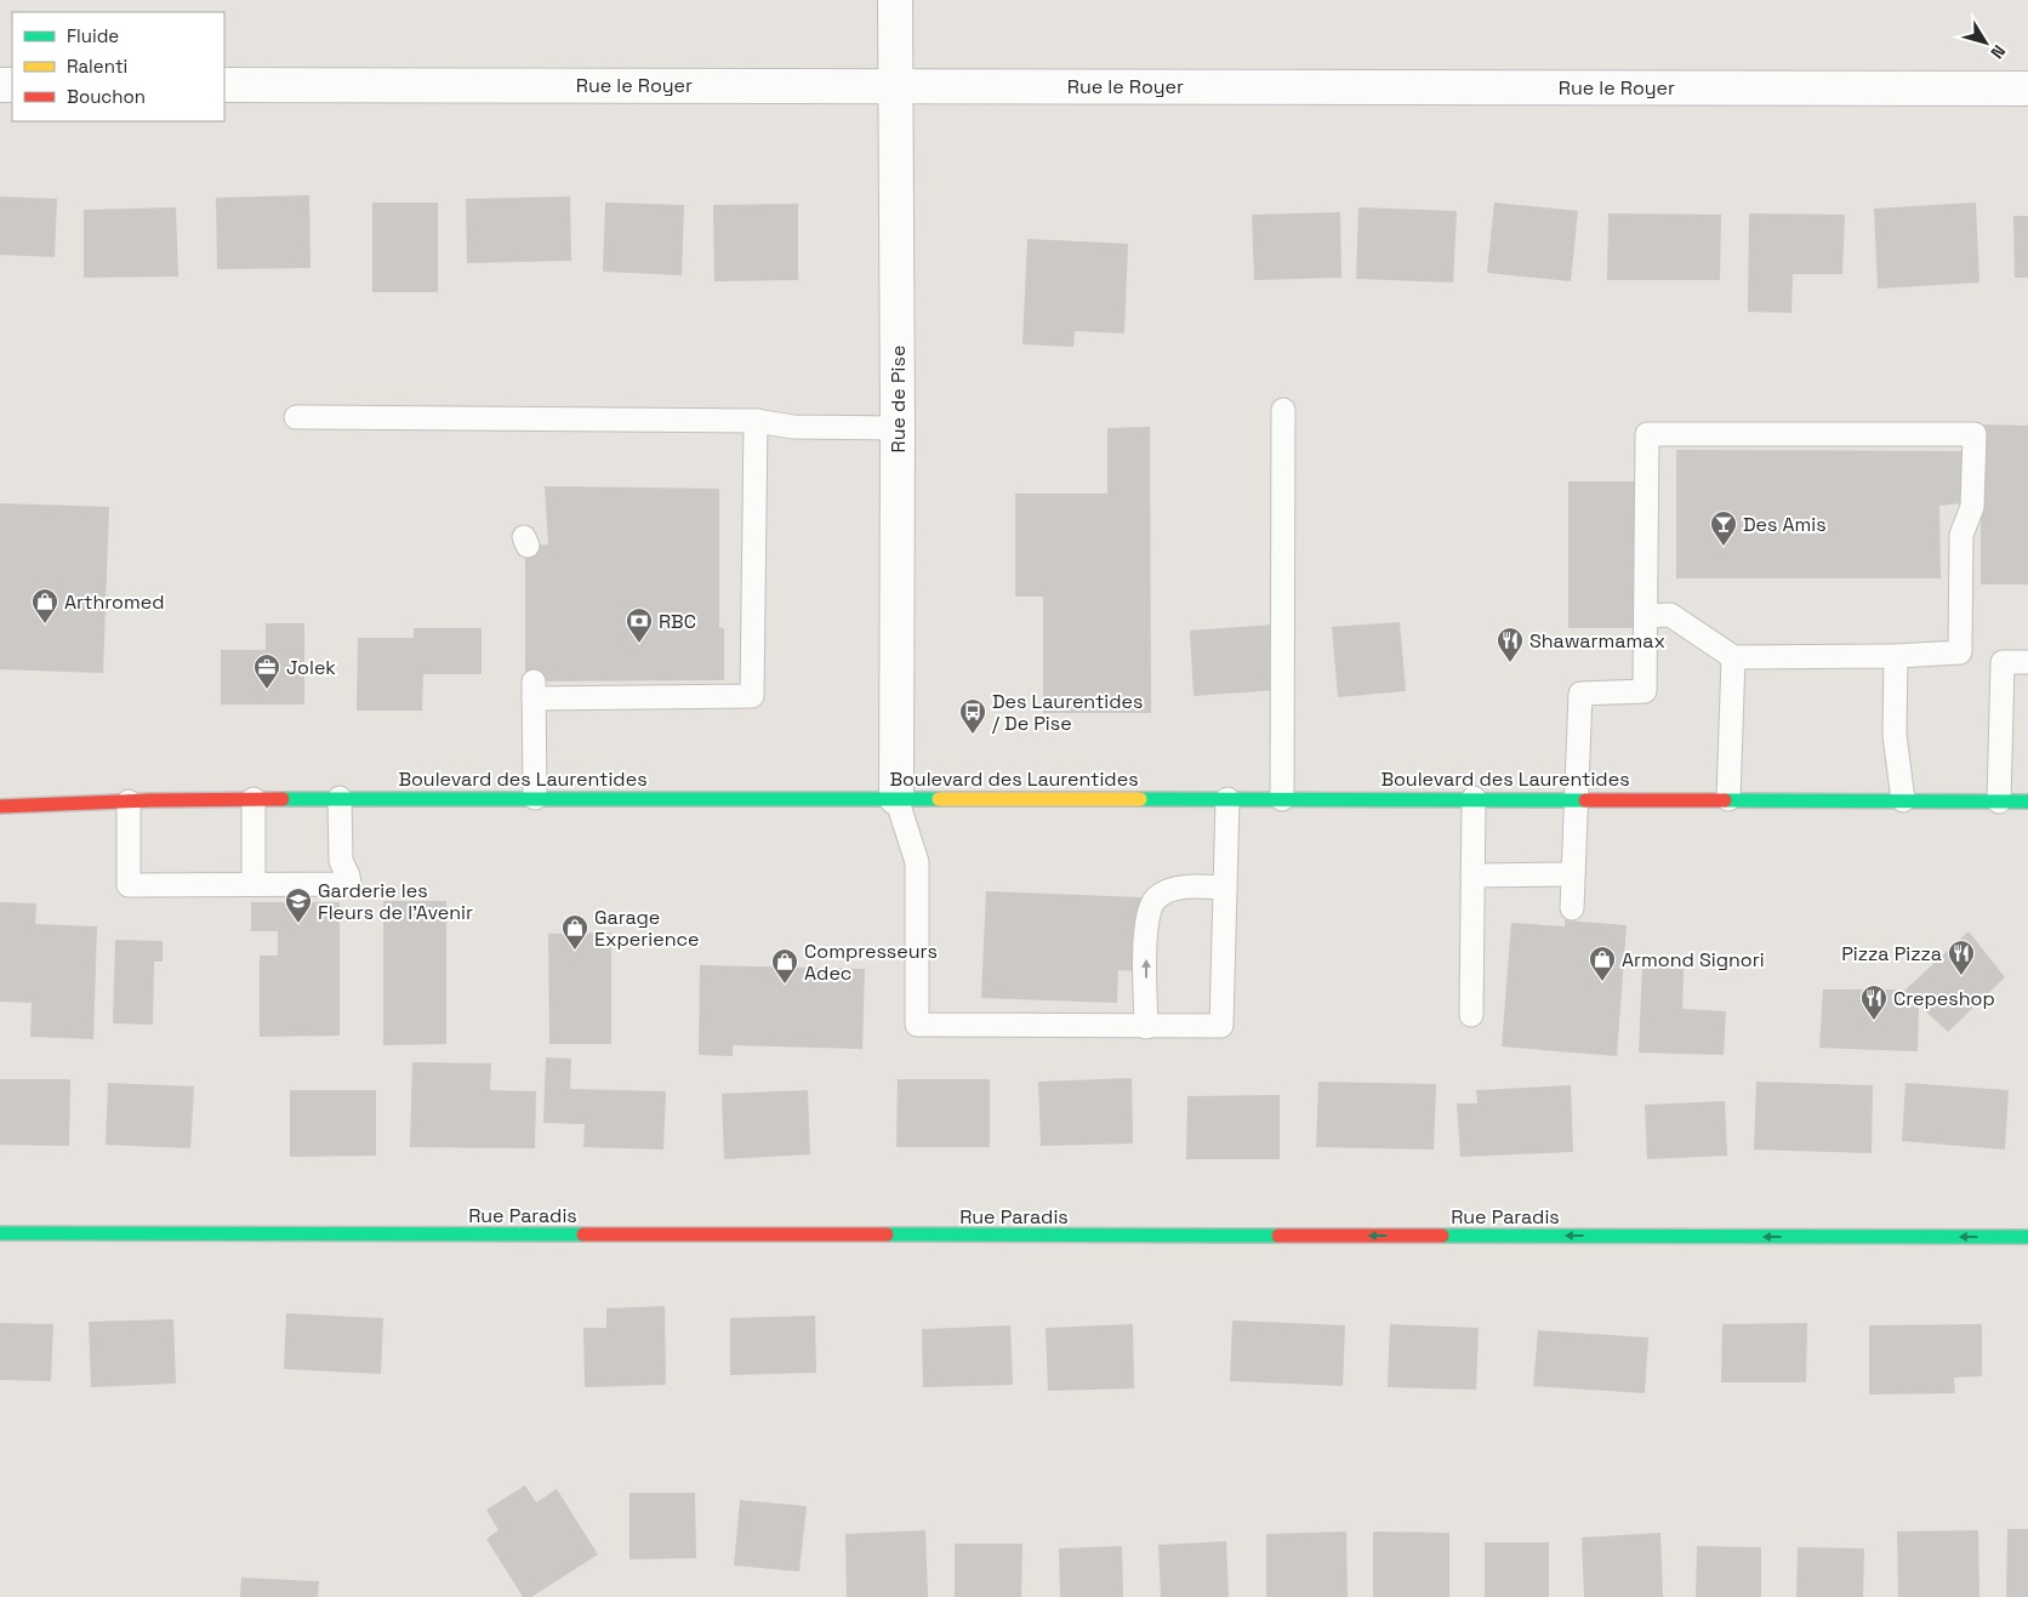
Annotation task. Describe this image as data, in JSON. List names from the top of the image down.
{
  "streets": {
    "main road": ["Boulevard des Laurentides", "Rue Paradis"],
    "street": ["Rue le Royer", "Rue de Pise"]
  },
  "crossings": [
    ["Rue le Royer", "Rue de Pise"],
    ["Rue de Pise", "Boulevard des Laurentides"]
  ],
  "one_way": ["Rue Paradis"],
  "places": {
    "bar": ["Des Amis"],
    "shop": [
      "Arthromed",
      "Garage Experience",
      "Armond Signori",
      "Compresseurs Adec"
    ],
    "bank": ["RBC"],
    "restaurant": ["Shawarmamax", "Pizza Pizza", "Crepeshop"],
    "office": ["Jolek"],
    "bus stop": ["Des Laurentides / De Pise"],
    "school or university": ["Garderie les Fleurs de l'Avenir"]
  },
  "legend": ["Fluide", "Ralenti", "Bouchon"],
  "north": "bottom right"
}
